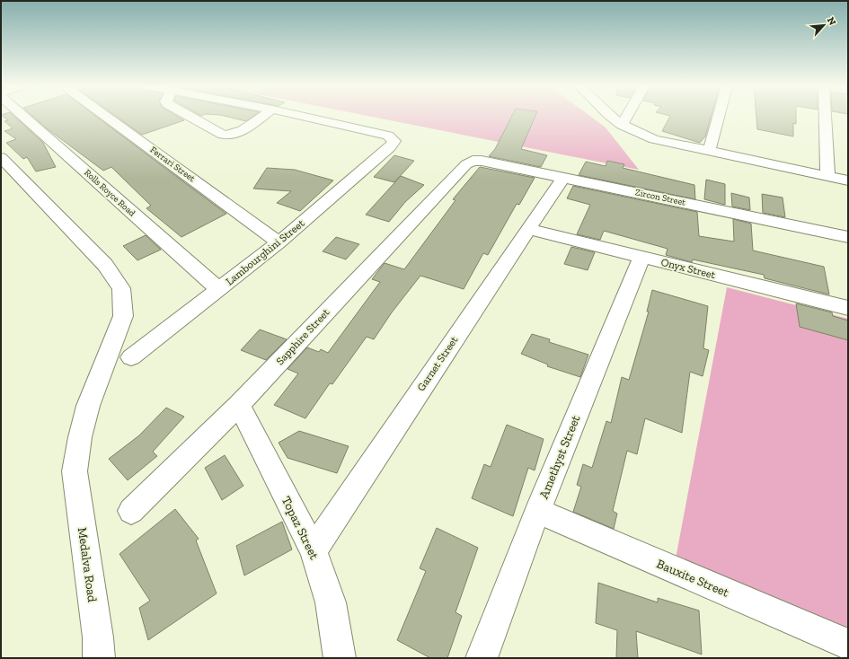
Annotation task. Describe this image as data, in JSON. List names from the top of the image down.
{
  "streets": {
    "street": [
      "Ferrari Street",
      "Rolls Royce Road",
      "Zircon Street",
      "Lambourghini Street",
      "Onyx Street",
      "Sapphire Street",
      "Garnet Street",
      "Amethyst Street",
      "Topaz Street",
      "Medalva Road",
      "Bauxite Street"
    ]
  },
  "crossings": [
    ["Ferrari Street", "Lambourghini Street"],
    ["Rolls Royce Road", "Lambourghini Street"],
    ["Zircon Street", "Sapphire Street"],
    ["Zircon Street", "Garnet Street"],
    ["Onyx Street", "Garnet Street"],
    ["Onyx Street", "Amethyst Street"],
    ["Sapphire Street", "Topaz Street"],
    ["Garnet Street", "Topaz Street"],
    ["Amethyst Street", "Bauxite Street"]
  ],
  "north": "top right"
}
